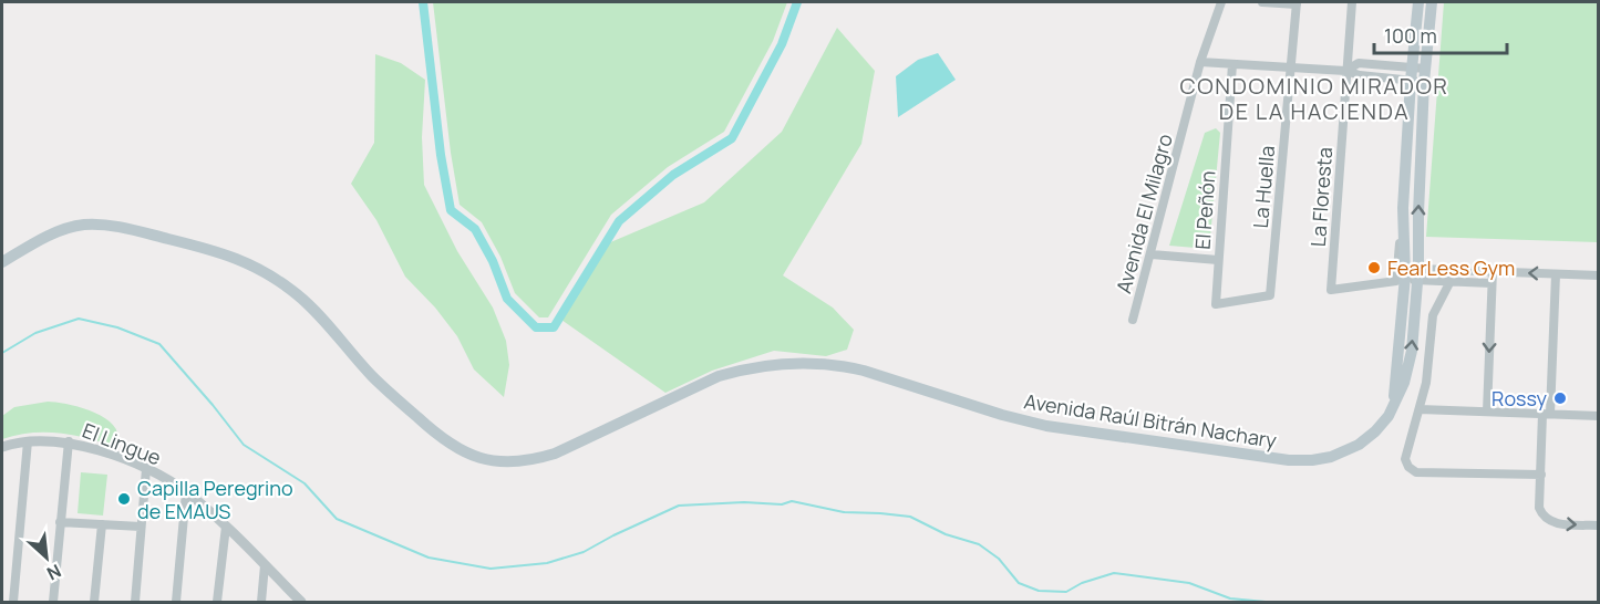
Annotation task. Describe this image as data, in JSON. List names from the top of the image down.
{
  "streets": {
    "main road": ["Avenida Raúl Bitrán Nachary"],
    "street": [
      "La Huella",
      "La Floresta",
      "El Peñón",
      "Avenida El Milagro",
      "El Lingue"
    ]
  },
  "crossings": [
    ["La Huella", "El Peñón"],
    ["La Floresta", "Avenida Raúl Bitrán Nachary"]
  ],
  "districts": ["CONDOMINIO MIRADOR DE LA HACIENDA"],
  "places": ["FearLess Gym", "Rossy", "Capilla Peregrino de EMAUS"],
  "scale_bar": "100 m",
  "north": "bottom right"
}
